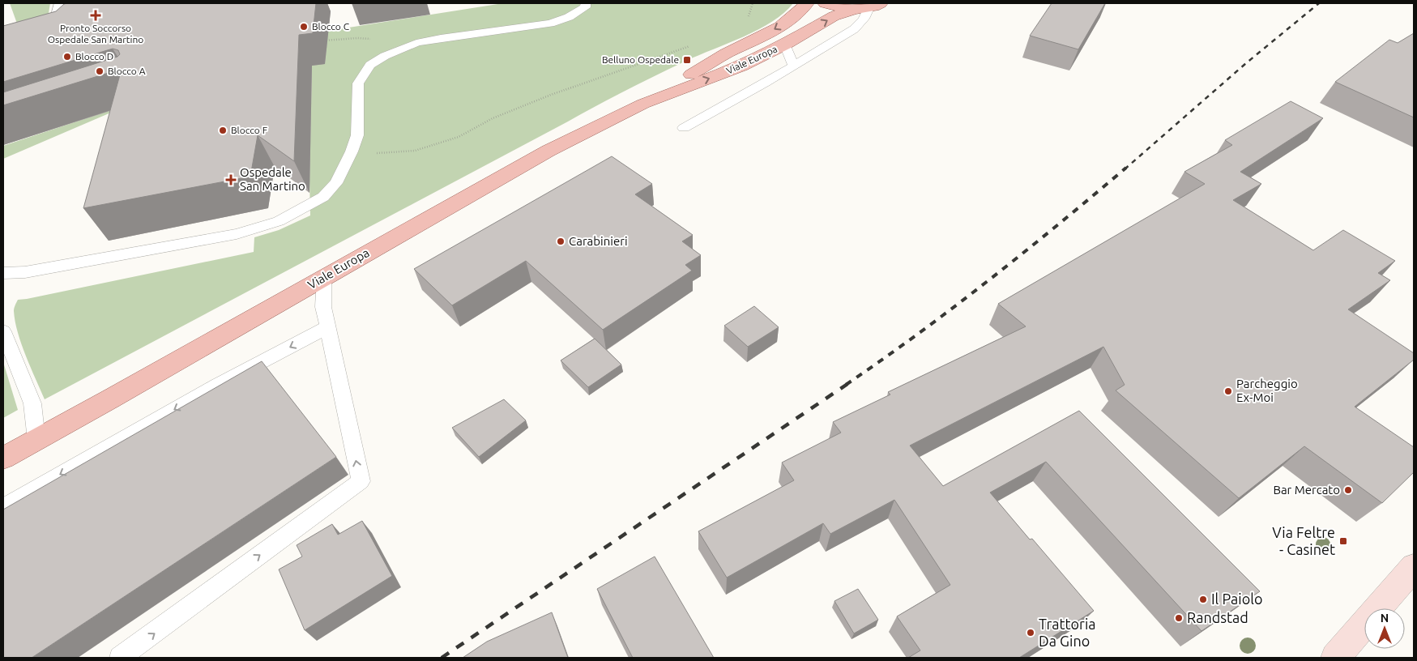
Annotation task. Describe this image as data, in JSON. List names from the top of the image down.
{
  "streets": {
    "main road": ["Viale Europa"]
  },
  "places": {
    "health": ["Pronto Soccorso Ospedale San Martino", "Ospedale San Martino"],
    "other": [
      "Blocco C",
      "Blocco D",
      "Blocco A",
      "Blocco F",
      "Carabinieri",
      "Parcheggio Ex-Moi",
      "Bar Mercato",
      "Il Paiolo",
      "Randstad",
      "Trattoria Da Gino"
    ],
    "transit": ["Belluno Ospedale", "Via Feltre - Casinet"]
  },
  "north": "top"
}
